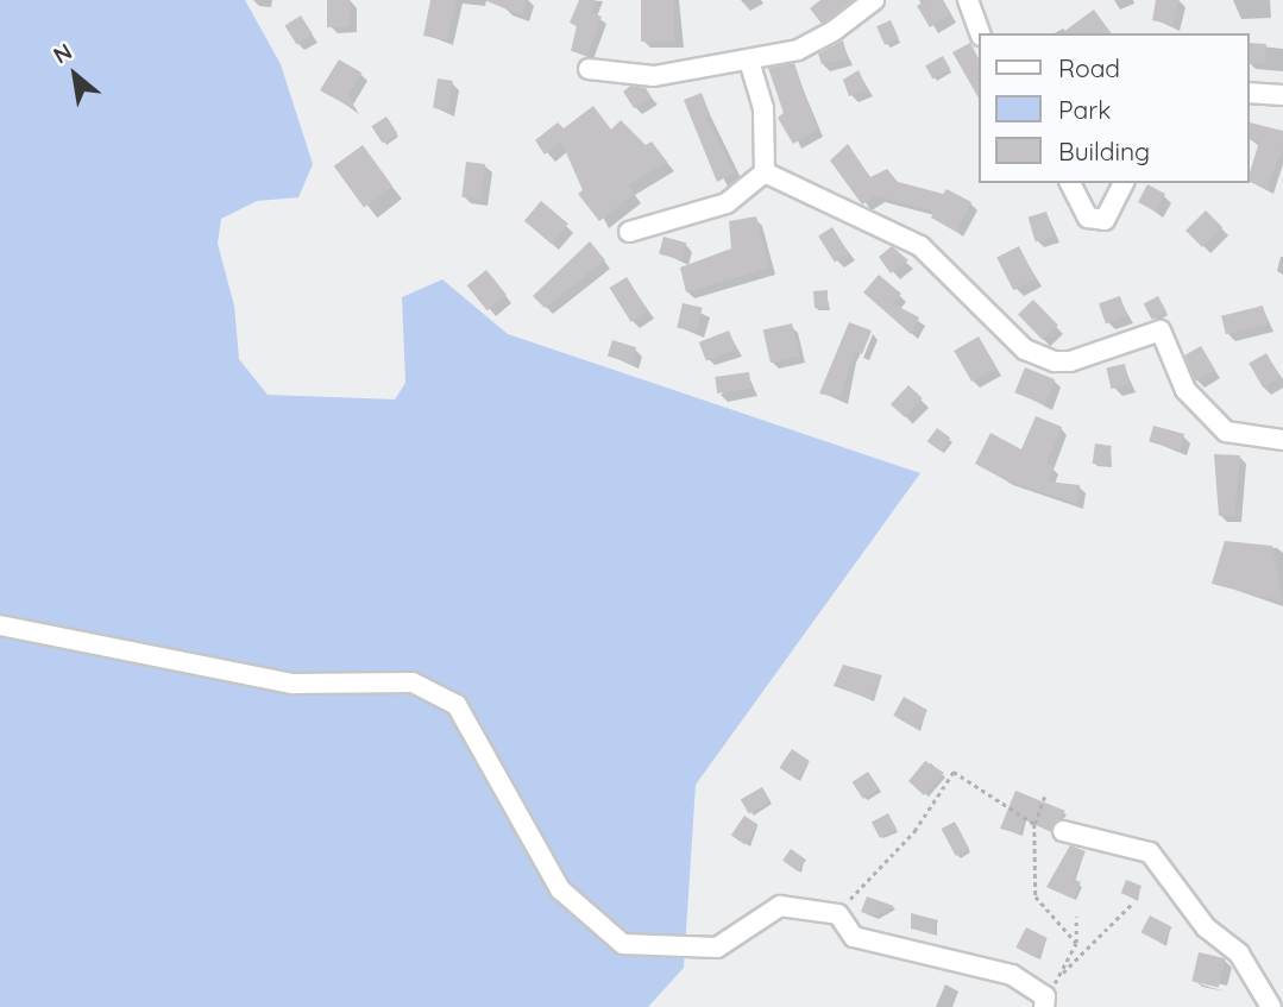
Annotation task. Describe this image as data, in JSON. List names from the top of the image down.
{
  "legend": ["Road", "Park", "Building"],
  "north": "top left"
}
